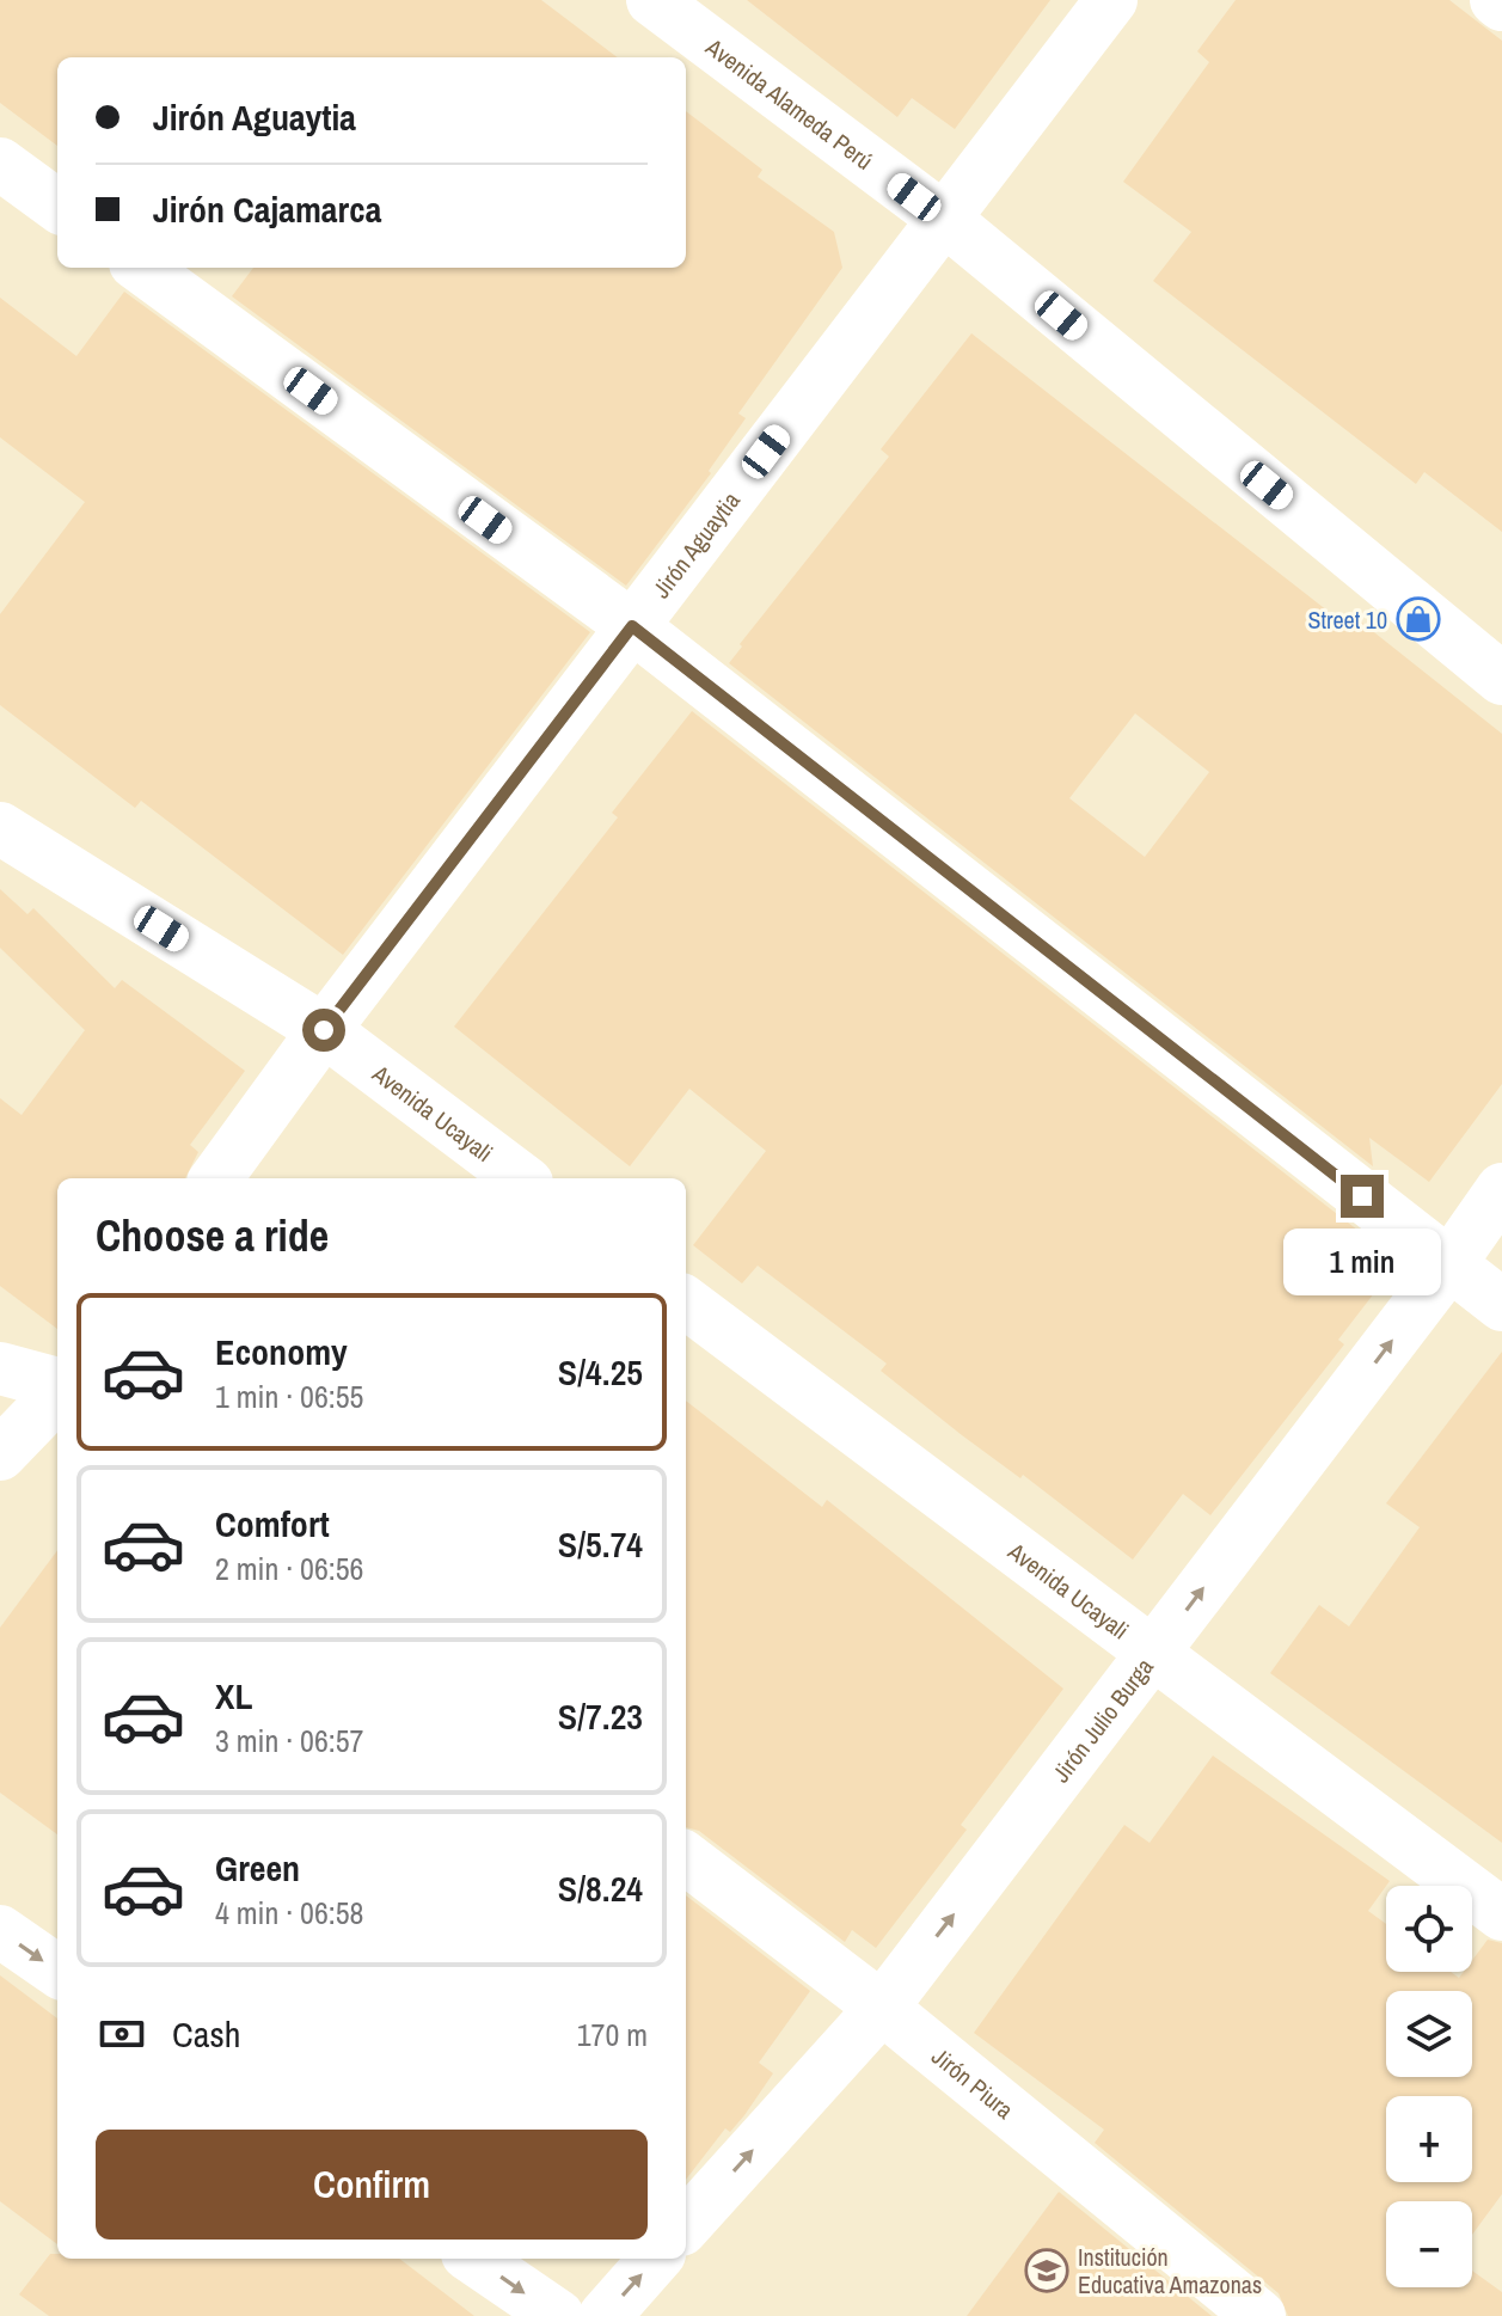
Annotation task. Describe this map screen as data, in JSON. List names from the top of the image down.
{
  "streets": {
    "street": [
      "Avenida Alameda Perú",
      "Jirón Aguaytia",
      "Avenida Ucayali",
      "Jirón Julio Burga",
      "Jirón Piura"
    ]
  },
  "crossings": [
    ["Avenida Alameda Perú", "Jirón Aguaytia"],
    ["Jirón Aguaytia", "Avenida Ucayali"],
    ["Avenida Ucayali", "Jirón Julio Burga"],
    ["Jirón Julio Burga", "Jirón Piura"]
  ],
  "one_way": ["Jirón Julio Burga"],
  "places": {
    "shop": ["Street 10"],
    "school or university": ["Institución Educativa Amazonas"]
  },
  "page": {
    "banner": ["Jirón Aguaytia", "Jirón Cajamarca"],
    "heading": "Choose a ride",
    "bubble": "1 min",
    "list": [
      {
        "name": "Economy",
        "note": "1 min · 06:55",
        "value": "S/4.25"
      },
      {
        "name": "Comfort",
        "note": "2 min · 06:56",
        "value": "S/5.74"
      },
      {
        "name": "XL",
        "note": "3 min · 06:57",
        "value": "S/7.23"
      },
      {
        "name": "Green",
        "note": "4 min · 06:58",
        "value": "S/8.24"
      }
    ],
    "map_buttons": ["+", "−"],
    "pay": ["Cash", "170 m"],
    "buttons": "Confirm"
  }
}
